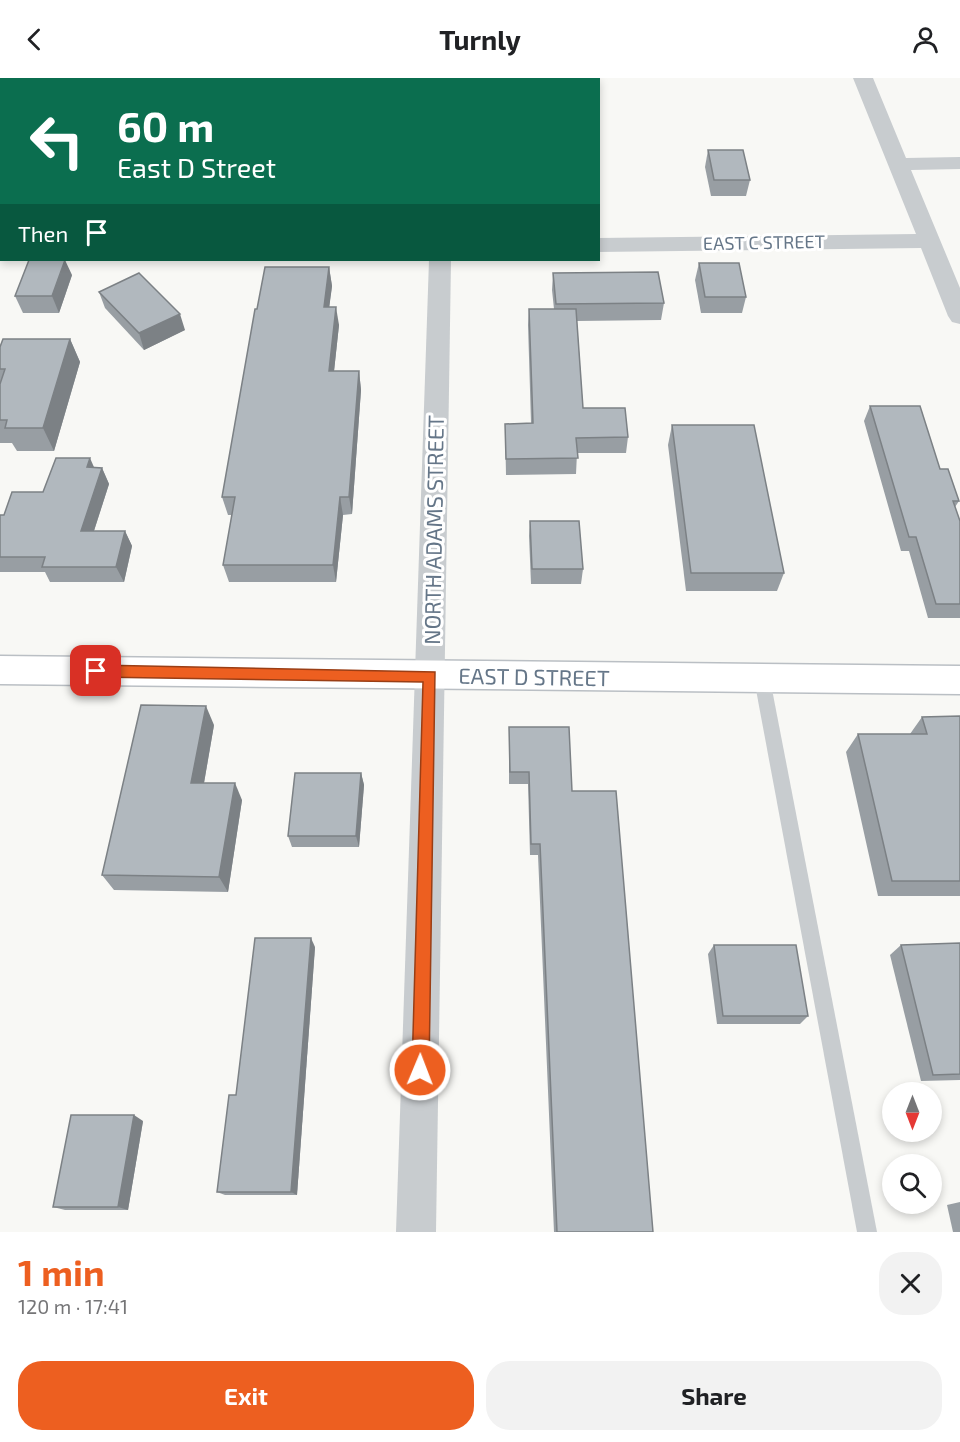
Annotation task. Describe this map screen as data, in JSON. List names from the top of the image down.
{
  "streets": {
    "street": ["EAST C STREET", "NORTH ADAMS STREET", "EAST D STREET"]
  },
  "crossings": [
    ["NORTH ADAMS STREET", "EAST D STREET"]
  ],
  "north": "bottom",
  "page": {
    "header": "Turnly",
    "turn": ["60 m", "East D Street"],
    "then": "Then",
    "heading": ["1 min", "120 m · 17:41"],
    "buttons": ["Exit", "Share"]
  }
}
